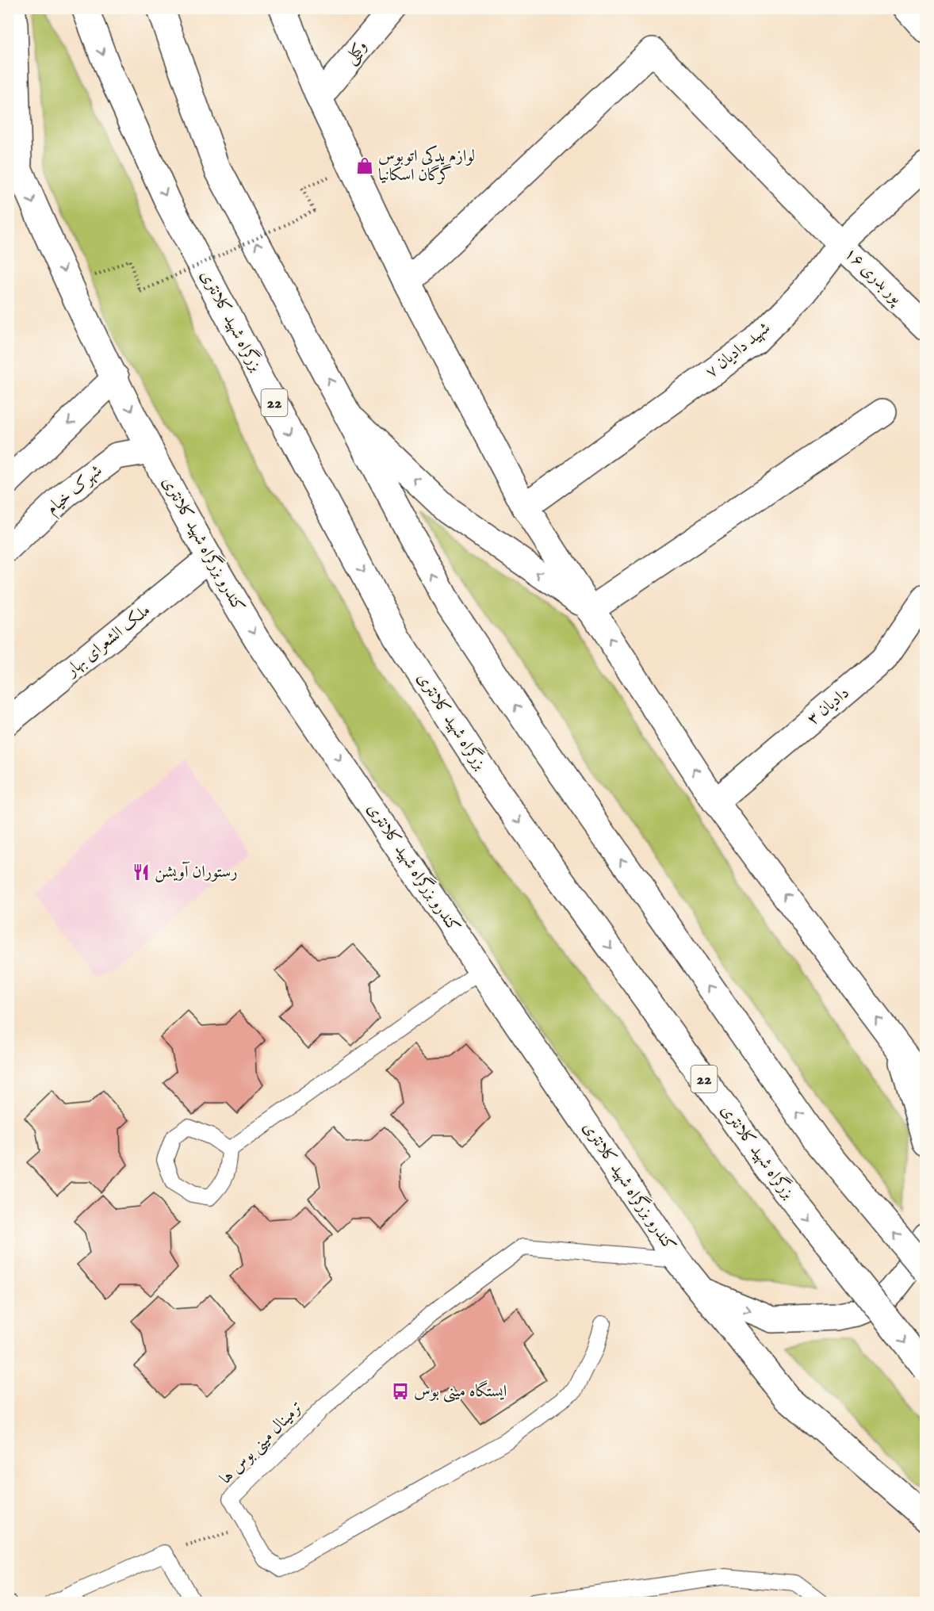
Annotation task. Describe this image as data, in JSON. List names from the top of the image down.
{
  "streets": {
    "main road": [
      "وکیلی",
      "پور بدری ۱۶",
      "بزرگراه شهید کلانتری",
      "شهید دادیان ۷",
      "22",
      "شهرک خیام",
      "کندرو بزرگراه شهید کلانتری",
      "ملک الشعرای بهار",
      "دادیان ۳"
    ],
    "lane": ["ترمینال مینی بوس ها"]
  },
  "crossings": [
    ["پور بدری ۱۶", "شهید دادیان ۷"],
    ["شهرک خیام", "کندرو بزرگراه شهید کلانتری"],
    ["کندرو بزرگراه شهید کلانتری", "ملک الشعرای بهار"],
    ["کندرو بزرگراه شهید کلانتری", "ترمینال مینی بوس ها"]
  ],
  "places": {
    "shop": ["لوازم یدکی اتوبوس گرگان اسکانيا"],
    "restaurant": ["رستوران آویشن"],
    "bus stop": ["ایستگاه مینی بوس"]
  }
}
